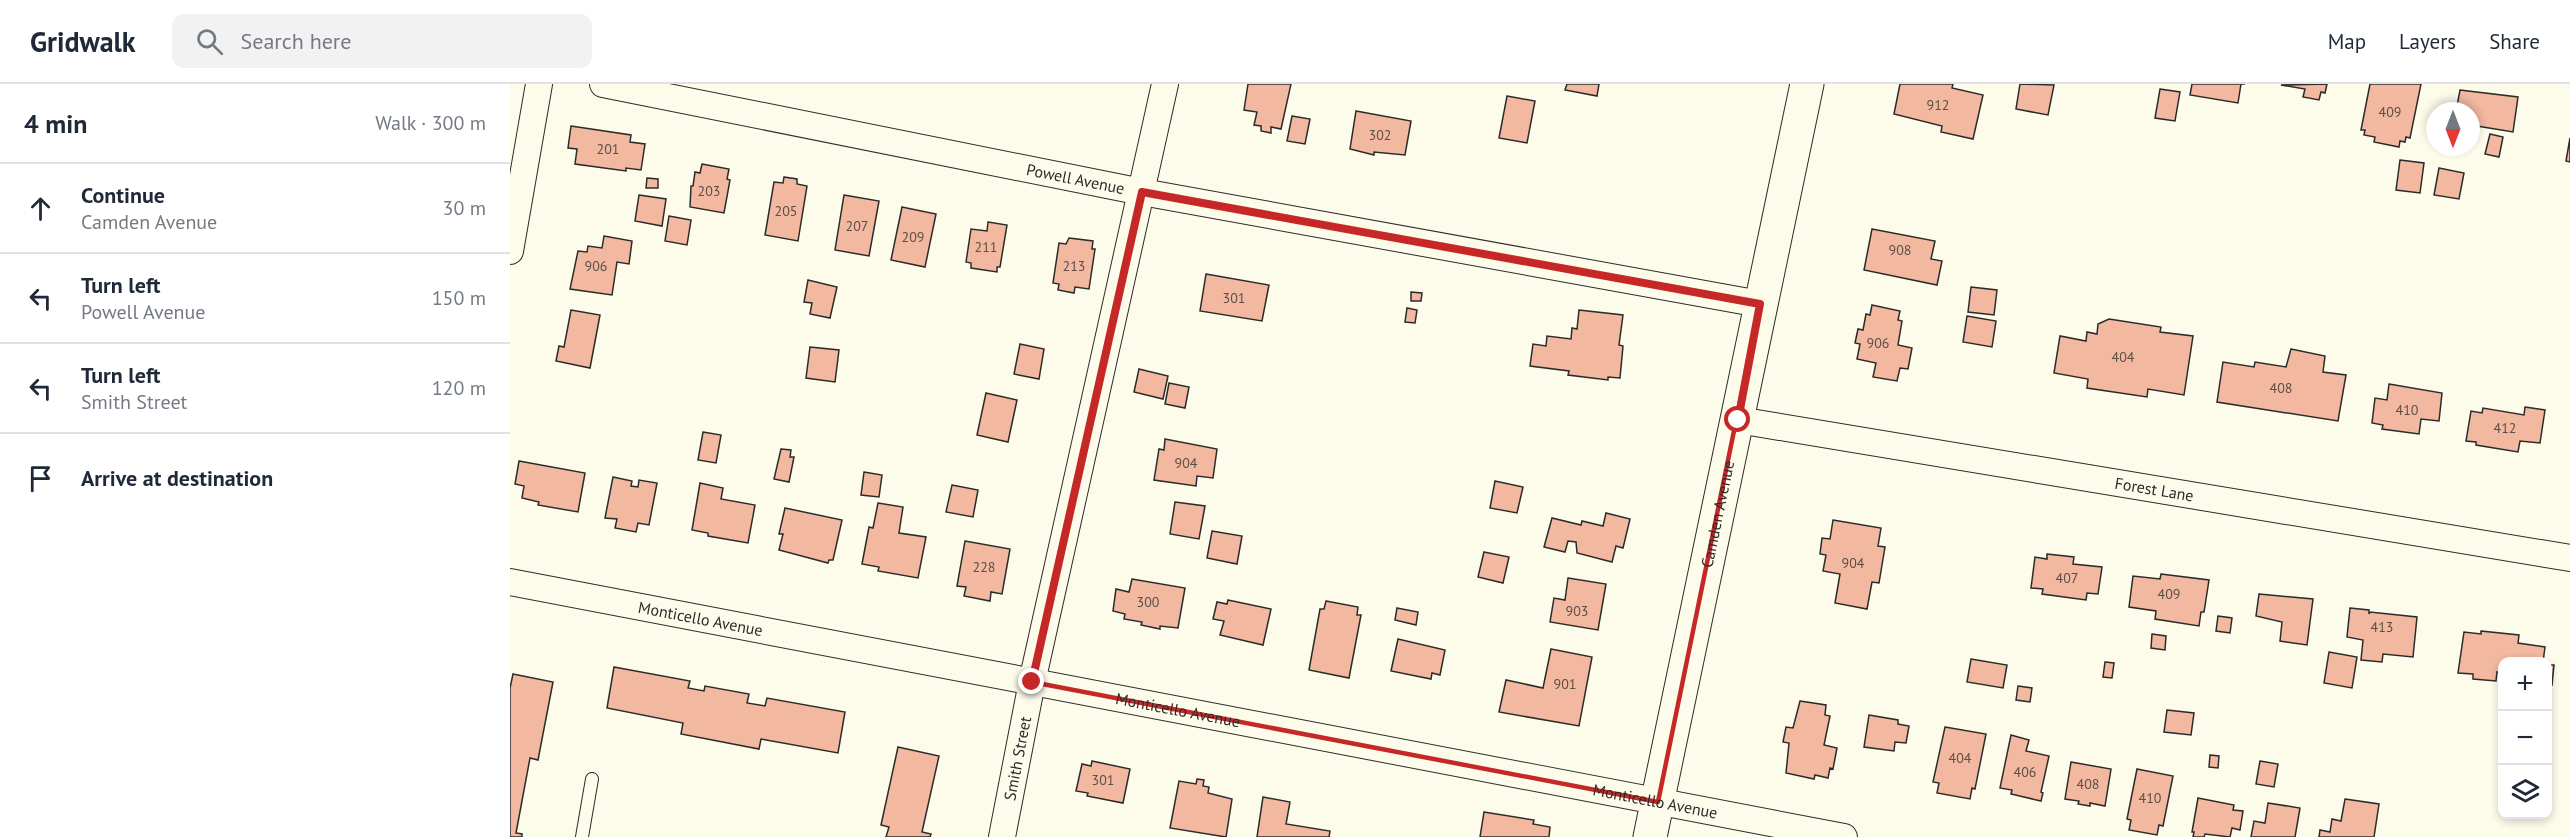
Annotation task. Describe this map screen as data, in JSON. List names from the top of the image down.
{
  "streets": {
    "street": [
      "Powell Avenue",
      "Forest Lane",
      "Camden Avenue",
      "Monticello Avenue",
      "Smith Street"
    ]
  },
  "crossings": [
    ["Powell Avenue", "Camden Avenue"],
    ["Powell Avenue", "Smith Street"],
    ["Forest Lane", "Camden Avenue"],
    ["Camden Avenue", "Monticello Avenue"],
    ["Monticello Avenue", "Smith Street"]
  ],
  "house_numbers": [
    "912",
    "409",
    "302",
    "201",
    "203",
    "205",
    "207",
    "209",
    "211",
    "908",
    "906",
    "213",
    "301",
    "906",
    "404",
    "408",
    "410",
    "412",
    "904",
    "904",
    "228",
    "407",
    "409",
    "300",
    "903",
    "413",
    "901",
    "404",
    "406",
    "301",
    "408",
    "410"
  ],
  "north": "bottom",
  "page": {
    "header": "Gridwalk",
    "search": "Search here",
    "nav": ["Map", "Layers", "Share"],
    "heading": ["4 min", "Walk · 300 m"],
    "list": [
      ["Continue", "Camden Avenue", "30 m"],
      ["Turn left", "Powell Avenue", "150 m"],
      ["Turn left", "Smith Street", "120 m"],
      "Arrive at destination"
    ],
    "map_buttons": ["+", "−"]
  }
}
